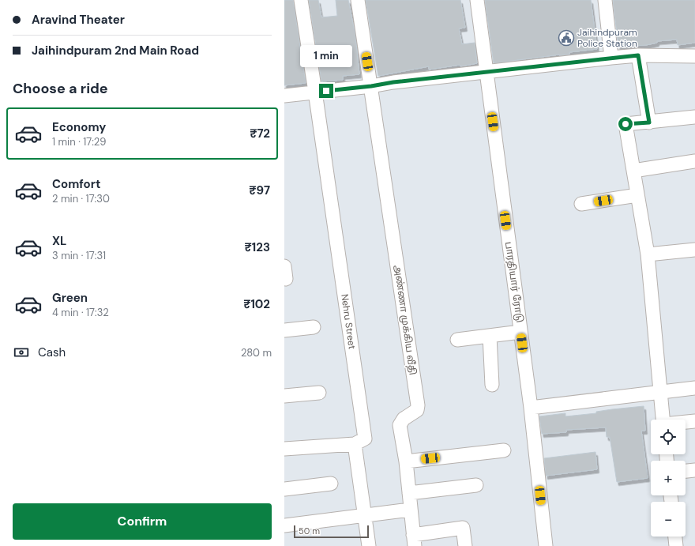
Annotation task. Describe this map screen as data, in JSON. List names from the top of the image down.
{
  "streets": {
    "street": ["பாரதியார் ரோடு", "அண்ணா முக்கிய வீதி", "Nehru Street"]
  },
  "places": {
    "public building": ["Jaihindpuram Police Station"]
  },
  "scale_bar": "50 m",
  "page": {
    "banner": ["Aravind Theater", "Jaihindpuram 2nd Main Road"],
    "bubble": "1 min",
    "heading": "Choose a ride",
    "list": [
      {
        "name": "Economy",
        "note": "1 min · 17:29",
        "value": "₹72"
      },
      {
        "name": "Comfort",
        "note": "2 min · 17:30",
        "value": "₹97"
      },
      {
        "name": "XL",
        "note": "3 min · 17:31",
        "value": "₹123"
      },
      {
        "name": "Green",
        "note": "4 min · 17:32",
        "value": "₹102"
      }
    ],
    "pay": ["Cash", "280 m"],
    "map_buttons": ["+", "−"],
    "buttons": "Confirm",
    "scale": "50 m"
  }
}
